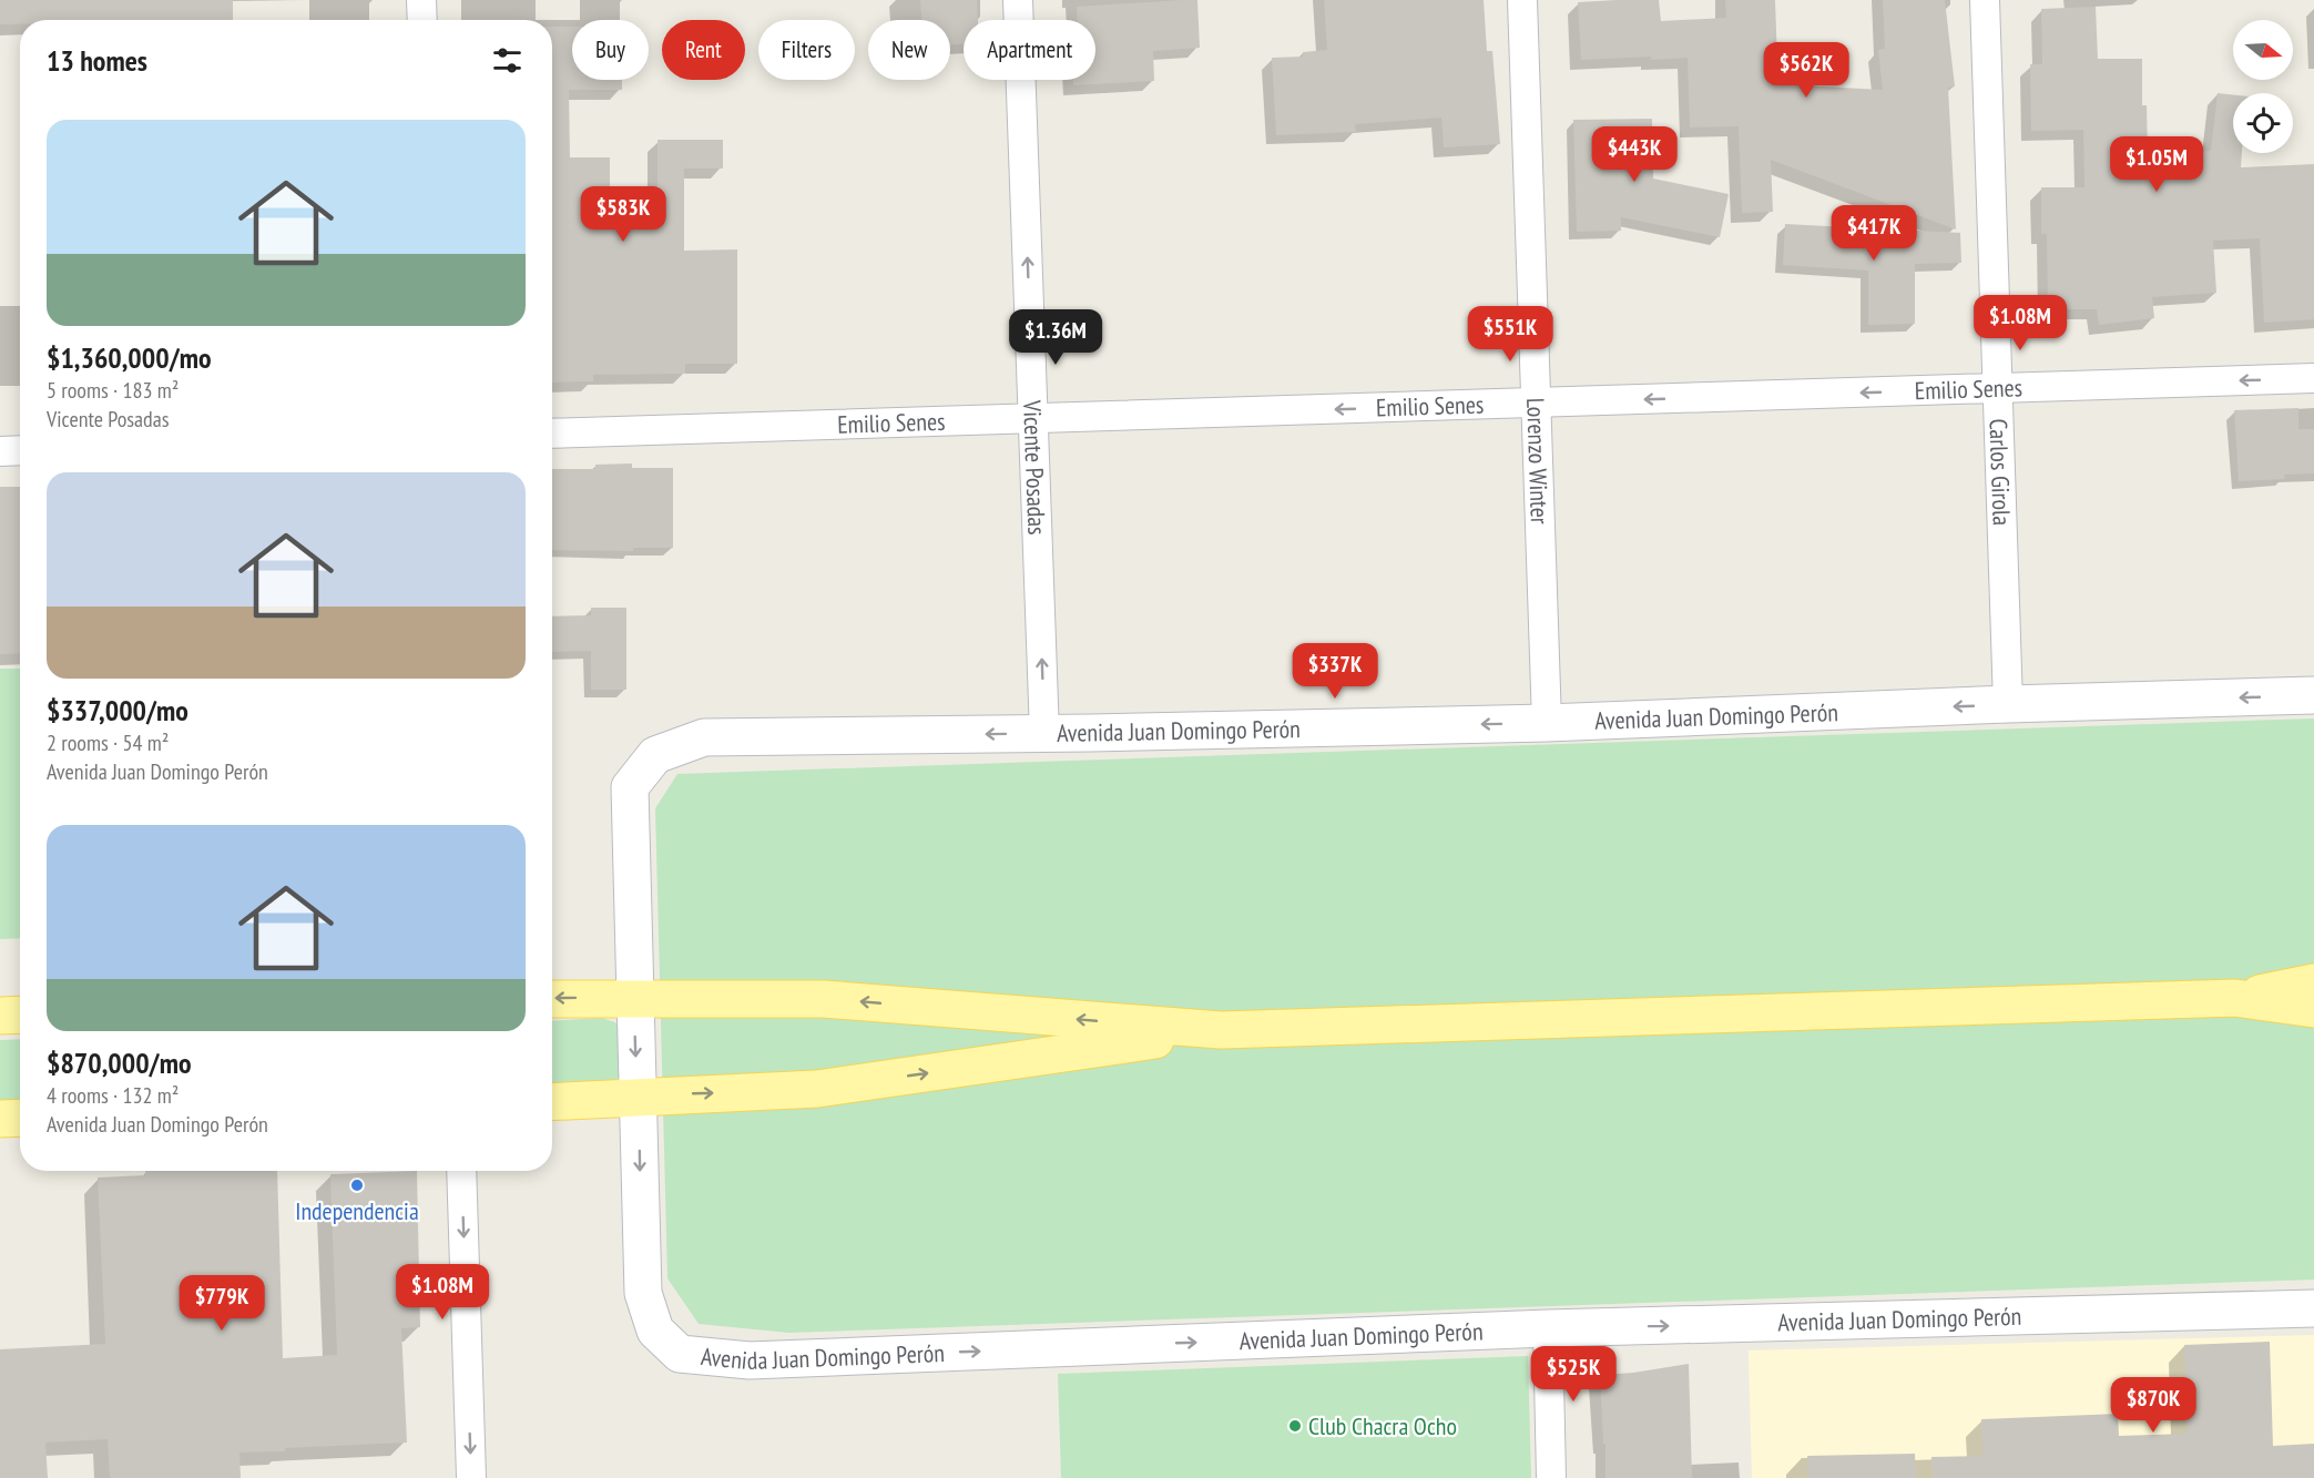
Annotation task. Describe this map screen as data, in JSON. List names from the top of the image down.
{
  "streets": {
    "main road": ["Avenida Juan Domingo Perón"],
    "street": [
      "Emilio Senes",
      "Lorenzo Winter",
      "Vicente Posadas",
      "Carlos Girola"
    ]
  },
  "crossings": [
    ["Emilio Senes", "Lorenzo Winter"],
    ["Emilio Senes", "Vicente Posadas"],
    ["Emilio Senes", "Carlos Girola"],
    ["Lorenzo Winter", "Avenida Juan Domingo Perón"],
    ["Vicente Posadas", "Avenida Juan Domingo Perón"],
    ["Carlos Girola", "Avenida Juan Domingo Perón"]
  ],
  "one_way": ["Emilio Senes", "Vicente Posadas"],
  "places": ["Independencia", "Club Chacra Ocho"],
  "north": "right",
  "page": {
    "chip": [
      "Buy",
      "Rent",
      "Filters",
      "New",
      "Apartment"
    ],
    "heading": "13 homes",
    "price": [
      "$562K",
      "$443K",
      "$1.05M",
      "$583K",
      "$417K",
      "$1.08M",
      "$551K",
      "$1.36M",
      "$337K",
      "$1.08M",
      "$779K",
      "$525K",
      "$870K"
    ],
    "list": [
      {
        "name": "$1,360,000/mo",
        "note": "5 rooms · 183 m² · Vicente Posadas"
      },
      {
        "name": "$337,000/mo",
        "note": "2 rooms · 54 m² · Avenida Juan Domingo Perón"
      },
      {
        "name": "$870,000/mo",
        "note": "4 rooms · 132 m² · Avenida Juan Domingo Perón"
      }
    ]
  }
}
